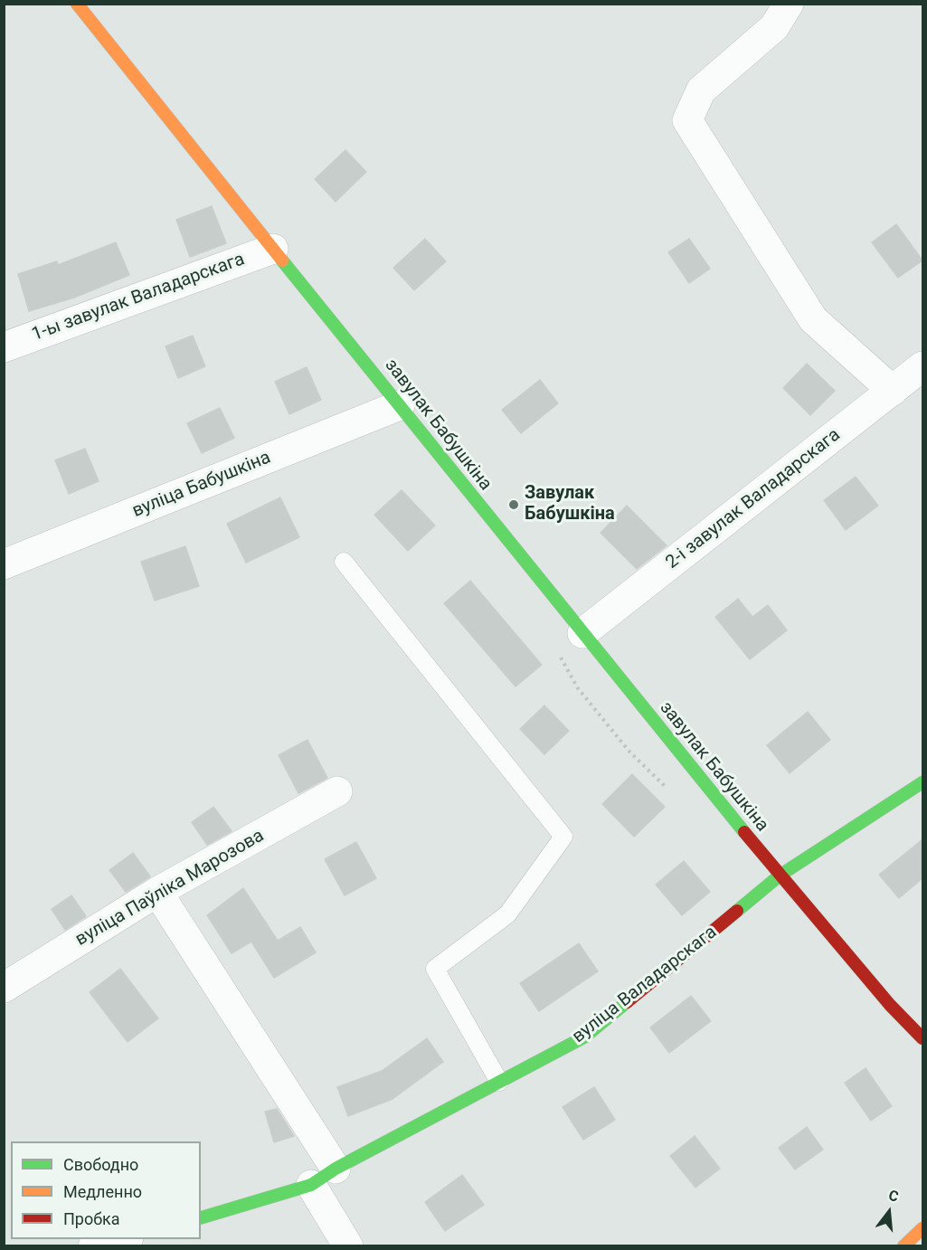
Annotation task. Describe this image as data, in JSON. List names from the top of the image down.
{
  "streets": {
    "main road": ["завулак Бабушкіна", "вуліца Валадарскага"],
    "street": [
      "1-ы завулак Валадарскага",
      "вуліца Бабушкіна",
      "2-і завулак Валадарскага",
      "вуліца Паўліка Марозова"
    ]
  },
  "crossings": [
    ["1-ы завулак Валадарскага", "завулак Бабушкіна"],
    ["завулак Бабушкіна", "вуліца Бабушкіна"],
    ["завулак Бабушкіна", "2-і завулак Валадарскага"],
    ["завулак Бабушкіна", "вуліца Валадарскага"]
  ],
  "places": ["Завулак Бабушкіна"],
  "legend": ["Свободно", "Медленно", "Пробка"],
  "north": "top"
}
